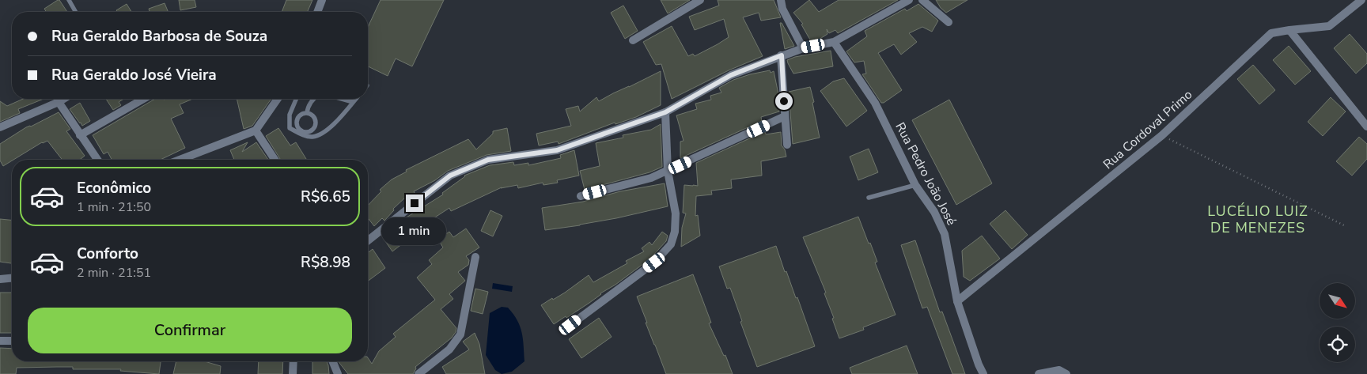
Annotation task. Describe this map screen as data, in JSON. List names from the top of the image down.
{
  "streets": {
    "street": ["Rua Cordoval Primo", "Rua Pedro João José"]
  },
  "crossings": [
    ["Rua Cordoval Primo", "Rua Pedro João José"]
  ],
  "districts": ["LUCÉLIO LUIZ DE MENEZES"],
  "north": "bottom right",
  "page": {
    "banner": ["Rua Geraldo Barbosa de Souza", "Rua Geraldo José Vieira"],
    "list": [
      {
        "name": "Econômico",
        "note": "1 min · 21:50",
        "value": "R$6.65"
      },
      {
        "name": "Conforto",
        "note": "2 min · 21:51",
        "value": "R$8.98"
      }
    ],
    "bubble": "1 min",
    "buttons": "Confirmar"
  }
}
